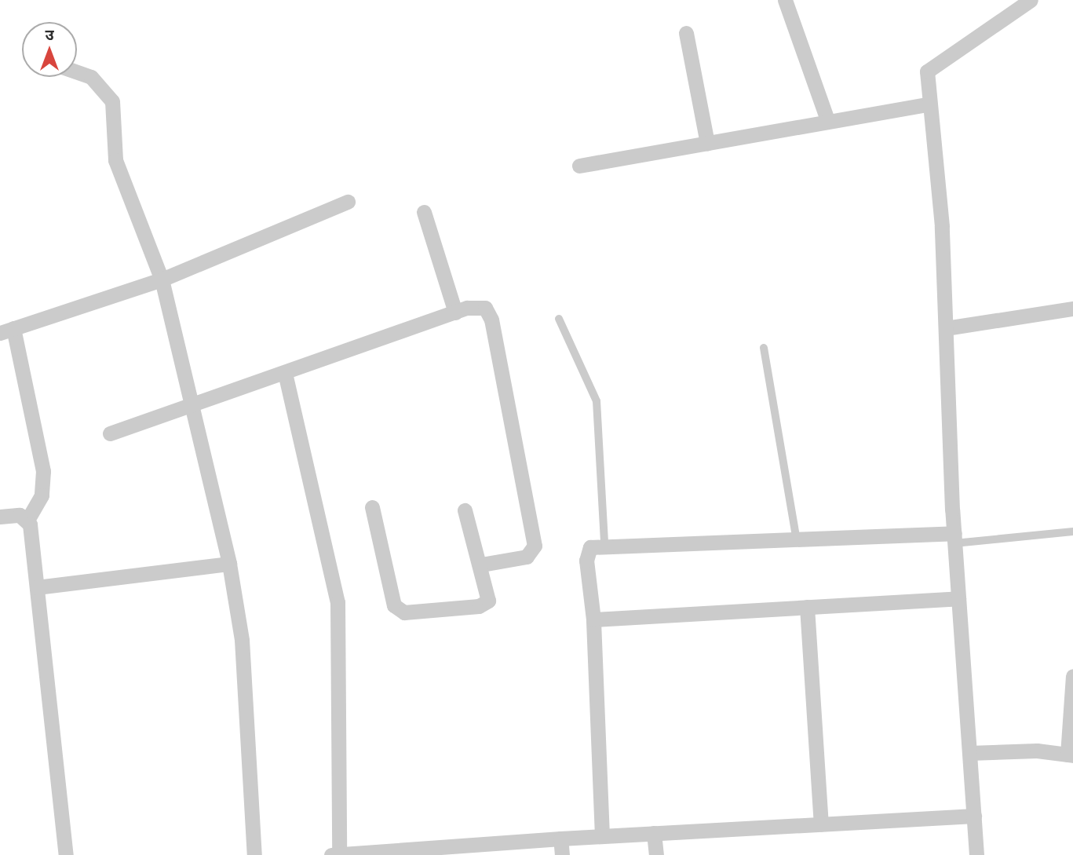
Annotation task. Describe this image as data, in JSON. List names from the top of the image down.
{
  "north": "top"
}
